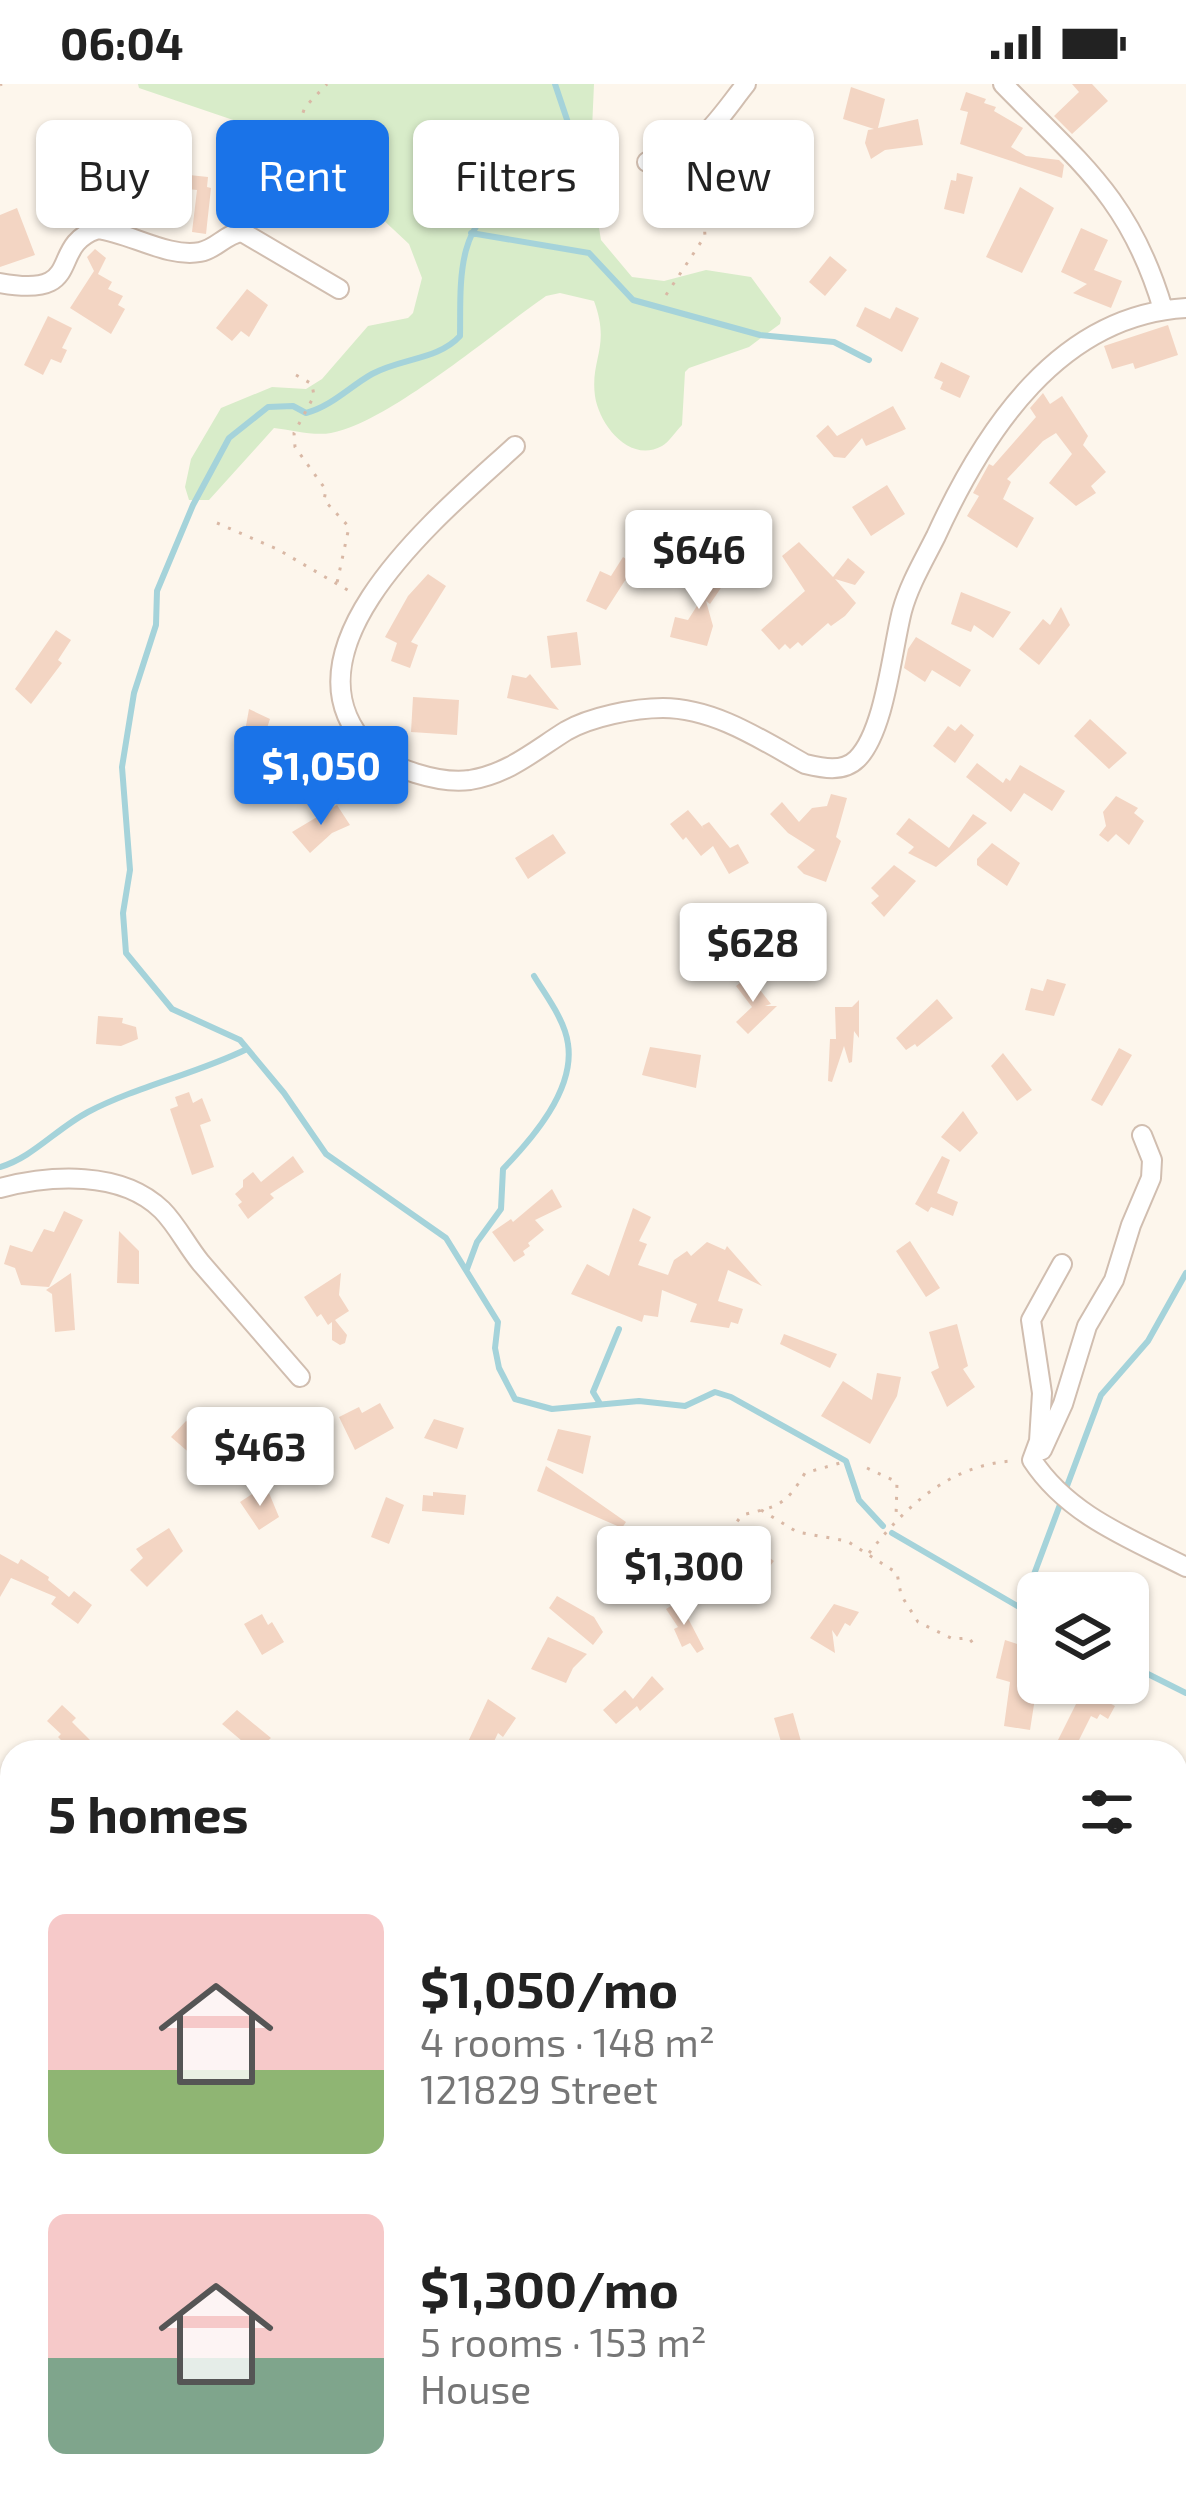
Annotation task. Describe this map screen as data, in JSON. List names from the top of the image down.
{
  "page": {
    "status": "06:04",
    "chip": [
      "Buy",
      "Rent",
      "Filters",
      "New"
    ],
    "price": [
      "$646",
      "$1,050",
      "$628",
      "$463",
      "$1,300"
    ],
    "heading": "5 homes",
    "list": [
      {
        "name": "$1,050/mo",
        "note": "4 rooms · 148 m² · 121829 Street"
      },
      {
        "name": "$1,300/mo",
        "note": "5 rooms · 153 m² · House"
      }
    ]
  }
}
